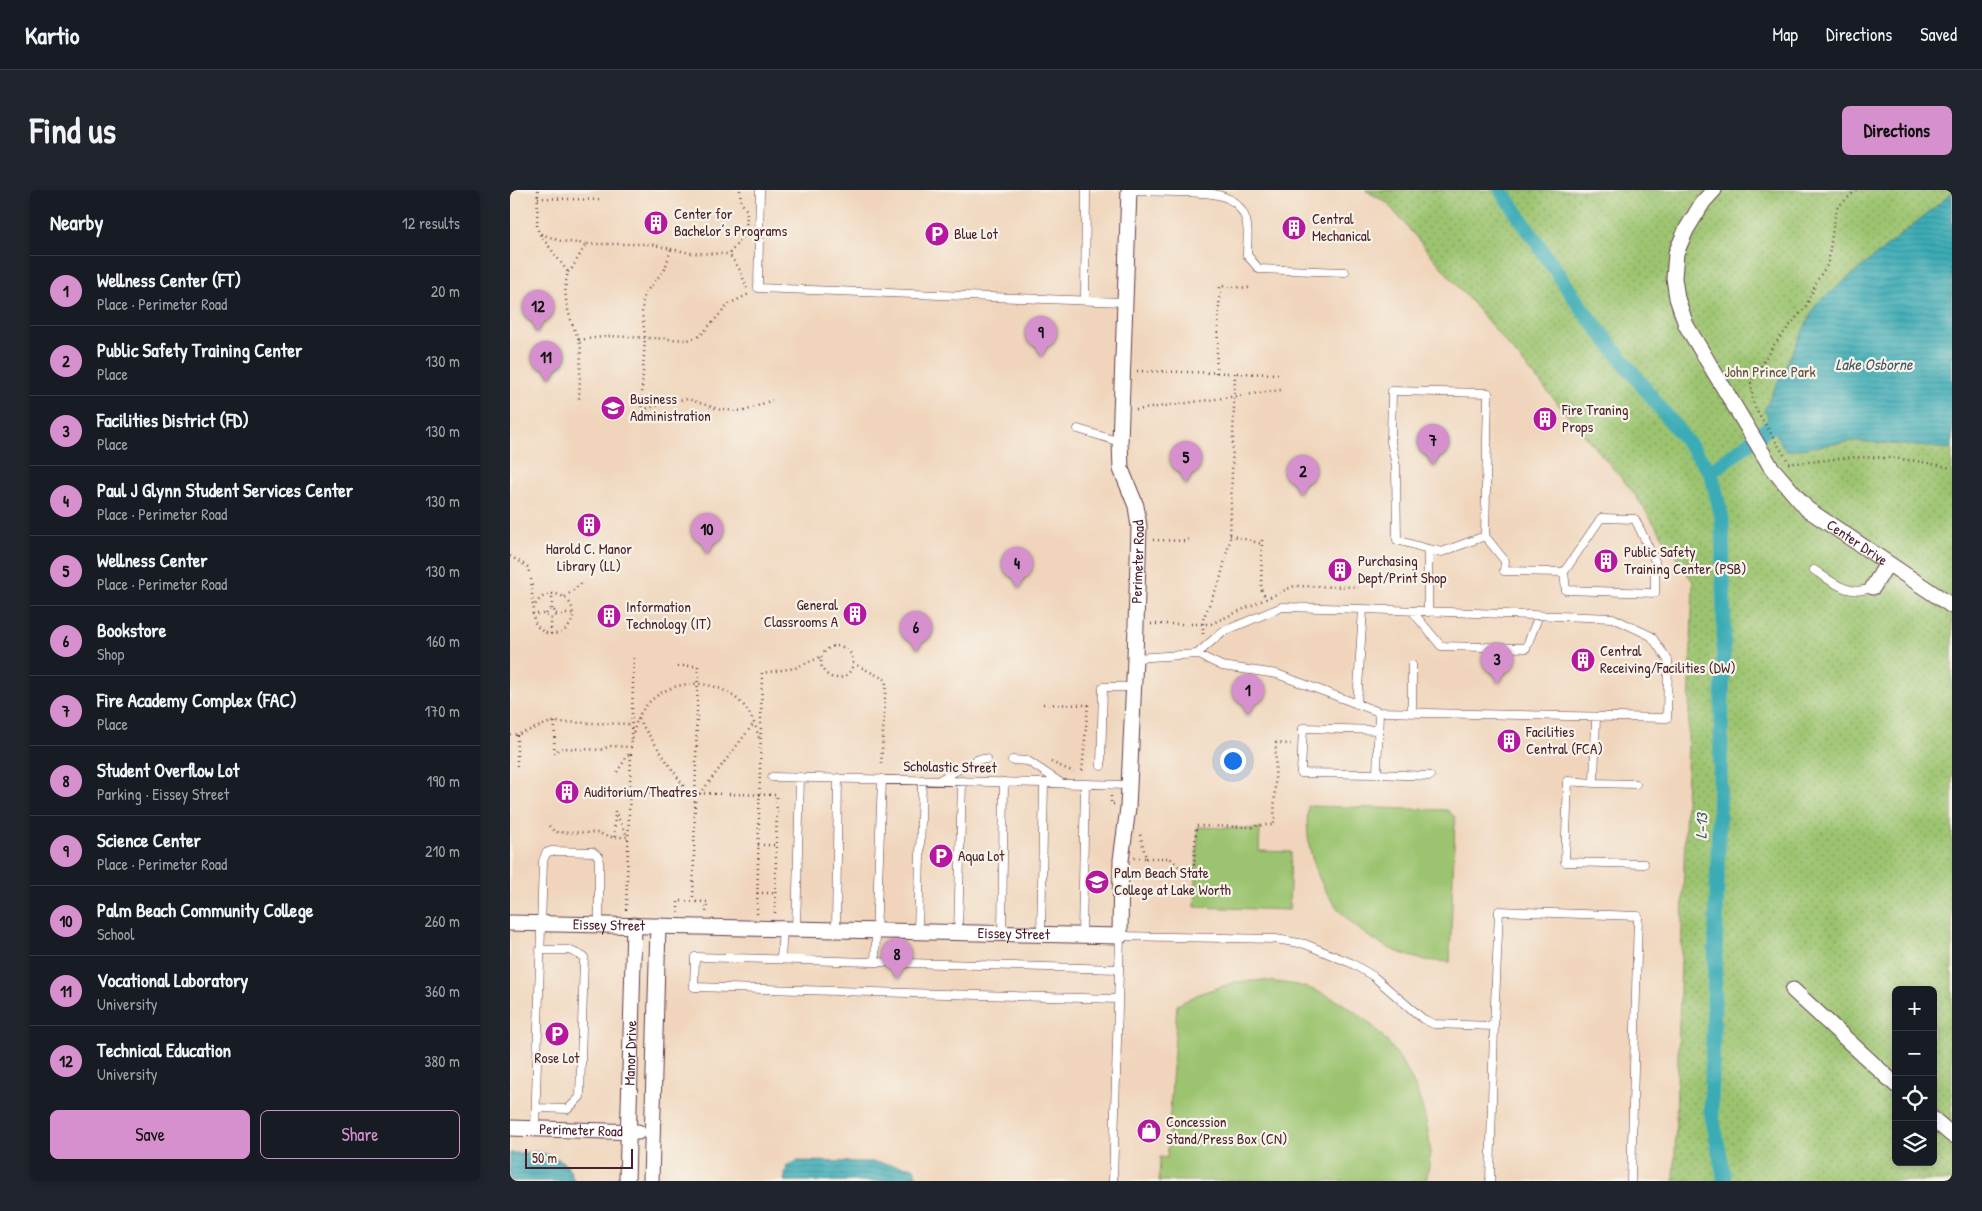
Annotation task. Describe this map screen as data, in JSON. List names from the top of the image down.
{
  "streets": {
    "street": [
      "Center Drive",
      "Perimeter Road",
      "Eissey Street",
      "Manor Drive"
    ],
    "lane": ["Scholastic Street"]
  },
  "crossings": [
    ["Perimeter Road", "Scholastic Street"],
    ["Perimeter Road", "Eissey Street"],
    ["Perimeter Road", "Manor Drive"],
    ["Eissey Street", "Manor Drive"]
  ],
  "water": ["Lake Osborne", "L-13"],
  "parks": ["John Prince Park"],
  "places": {
    "building": [
      "Center for Bachelor’s Programs",
      "Central Mechanical",
      "Fire Traning Props",
      "Harold C. Manor Library (LL)",
      "Public Safety Training Center (PSB)",
      "Purchasing Dept/Print Shop",
      "General Classrooms A",
      "Information Technology (IT)",
      "Central Receiving/Facilities (DW)",
      "Facilities Central (FCA)",
      "Auditorium/Theatres"
    ],
    "parking": ["Blue Lot", "Aqua Lot", "Rose Lot"],
    "school or university": ["Business Administration", "Palm Beach State College at Lake Worth"],
    "shop": ["Concession Stand/Press Box (CN)"]
  },
  "scale_bar": "50 m",
  "page": {
    "header": "Kartio",
    "nav": ["Map", "Directions", "Saved"],
    "buttons": [
      "Directions",
      ["Save", "Share"]
    ],
    "title": "Find us",
    "heading": ["Nearby", "12 results"],
    "list": [
      {
        "mark": "1",
        "name": "Wellness Center (FT)",
        "note": "Place · Perimeter Road",
        "value": "20 m"
      },
      {
        "mark": "2",
        "name": "Public Safety Training Center",
        "note": "Place",
        "value": "130 m"
      },
      {
        "mark": "3",
        "name": "Facilities District (FD)",
        "note": "Place",
        "value": "130 m"
      },
      {
        "mark": "4",
        "name": "Paul J Glynn Student Services Center",
        "note": "Place · Perimeter Road",
        "value": "130 m"
      },
      {
        "mark": "5",
        "name": "Wellness Center",
        "note": "Place · Perimeter Road",
        "value": "130 m"
      },
      {
        "mark": "6",
        "name": "Bookstore",
        "note": "Shop",
        "value": "160 m"
      },
      {
        "mark": "7",
        "name": "Fire Academy Complex (FAC)",
        "note": "Place",
        "value": "170 m"
      },
      {
        "mark": "8",
        "name": "Student Overflow Lot",
        "note": "Parking · Eissey Street",
        "value": "190 m"
      },
      {
        "mark": "9",
        "name": "Science Center",
        "note": "Place · Perimeter Road",
        "value": "210 m"
      },
      {
        "mark": "10",
        "name": "Palm Beach Community College",
        "note": "School",
        "value": "260 m"
      },
      {
        "mark": "11",
        "name": "Vocational Laboratory",
        "note": "University",
        "value": "360 m"
      },
      {
        "mark": "12",
        "name": "Technical Education",
        "note": "University",
        "value": "380 m"
      }
    ],
    "pins": [
      "12",
      "9",
      "11",
      "7",
      "5",
      "2",
      "10",
      "4",
      "6",
      "3",
      "1",
      "8"
    ],
    "map_buttons": ["+", "−"],
    "scale": "50 m"
  }
}
